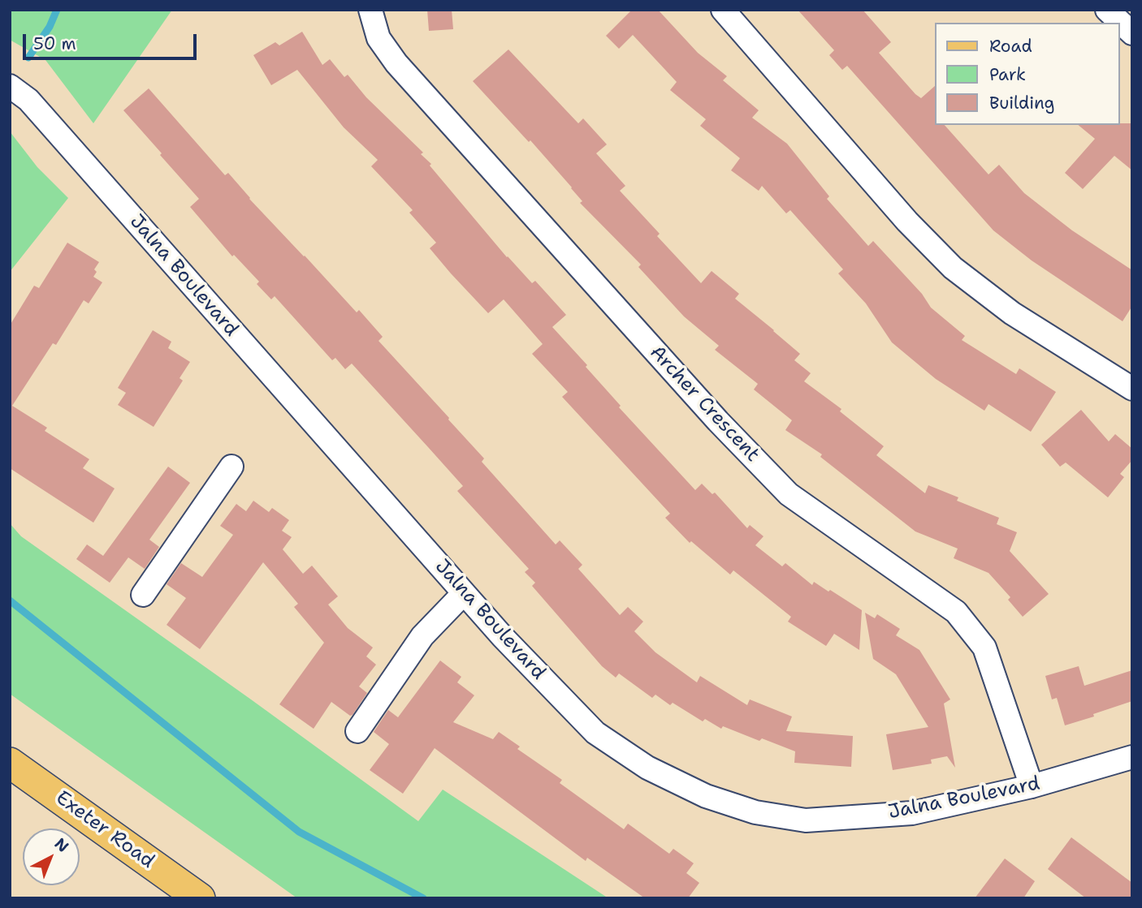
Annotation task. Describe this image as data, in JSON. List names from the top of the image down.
{
  "streets": {
    "main road": ["Exeter Road"],
    "street": ["Jalna Boulevard", "Archer Crescent"]
  },
  "crossings": [
    ["Jalna Boulevard", "Archer Crescent"]
  ],
  "legend": ["Road", "Park", "Building"],
  "scale_bar": "50 m",
  "north": "top right"
}
